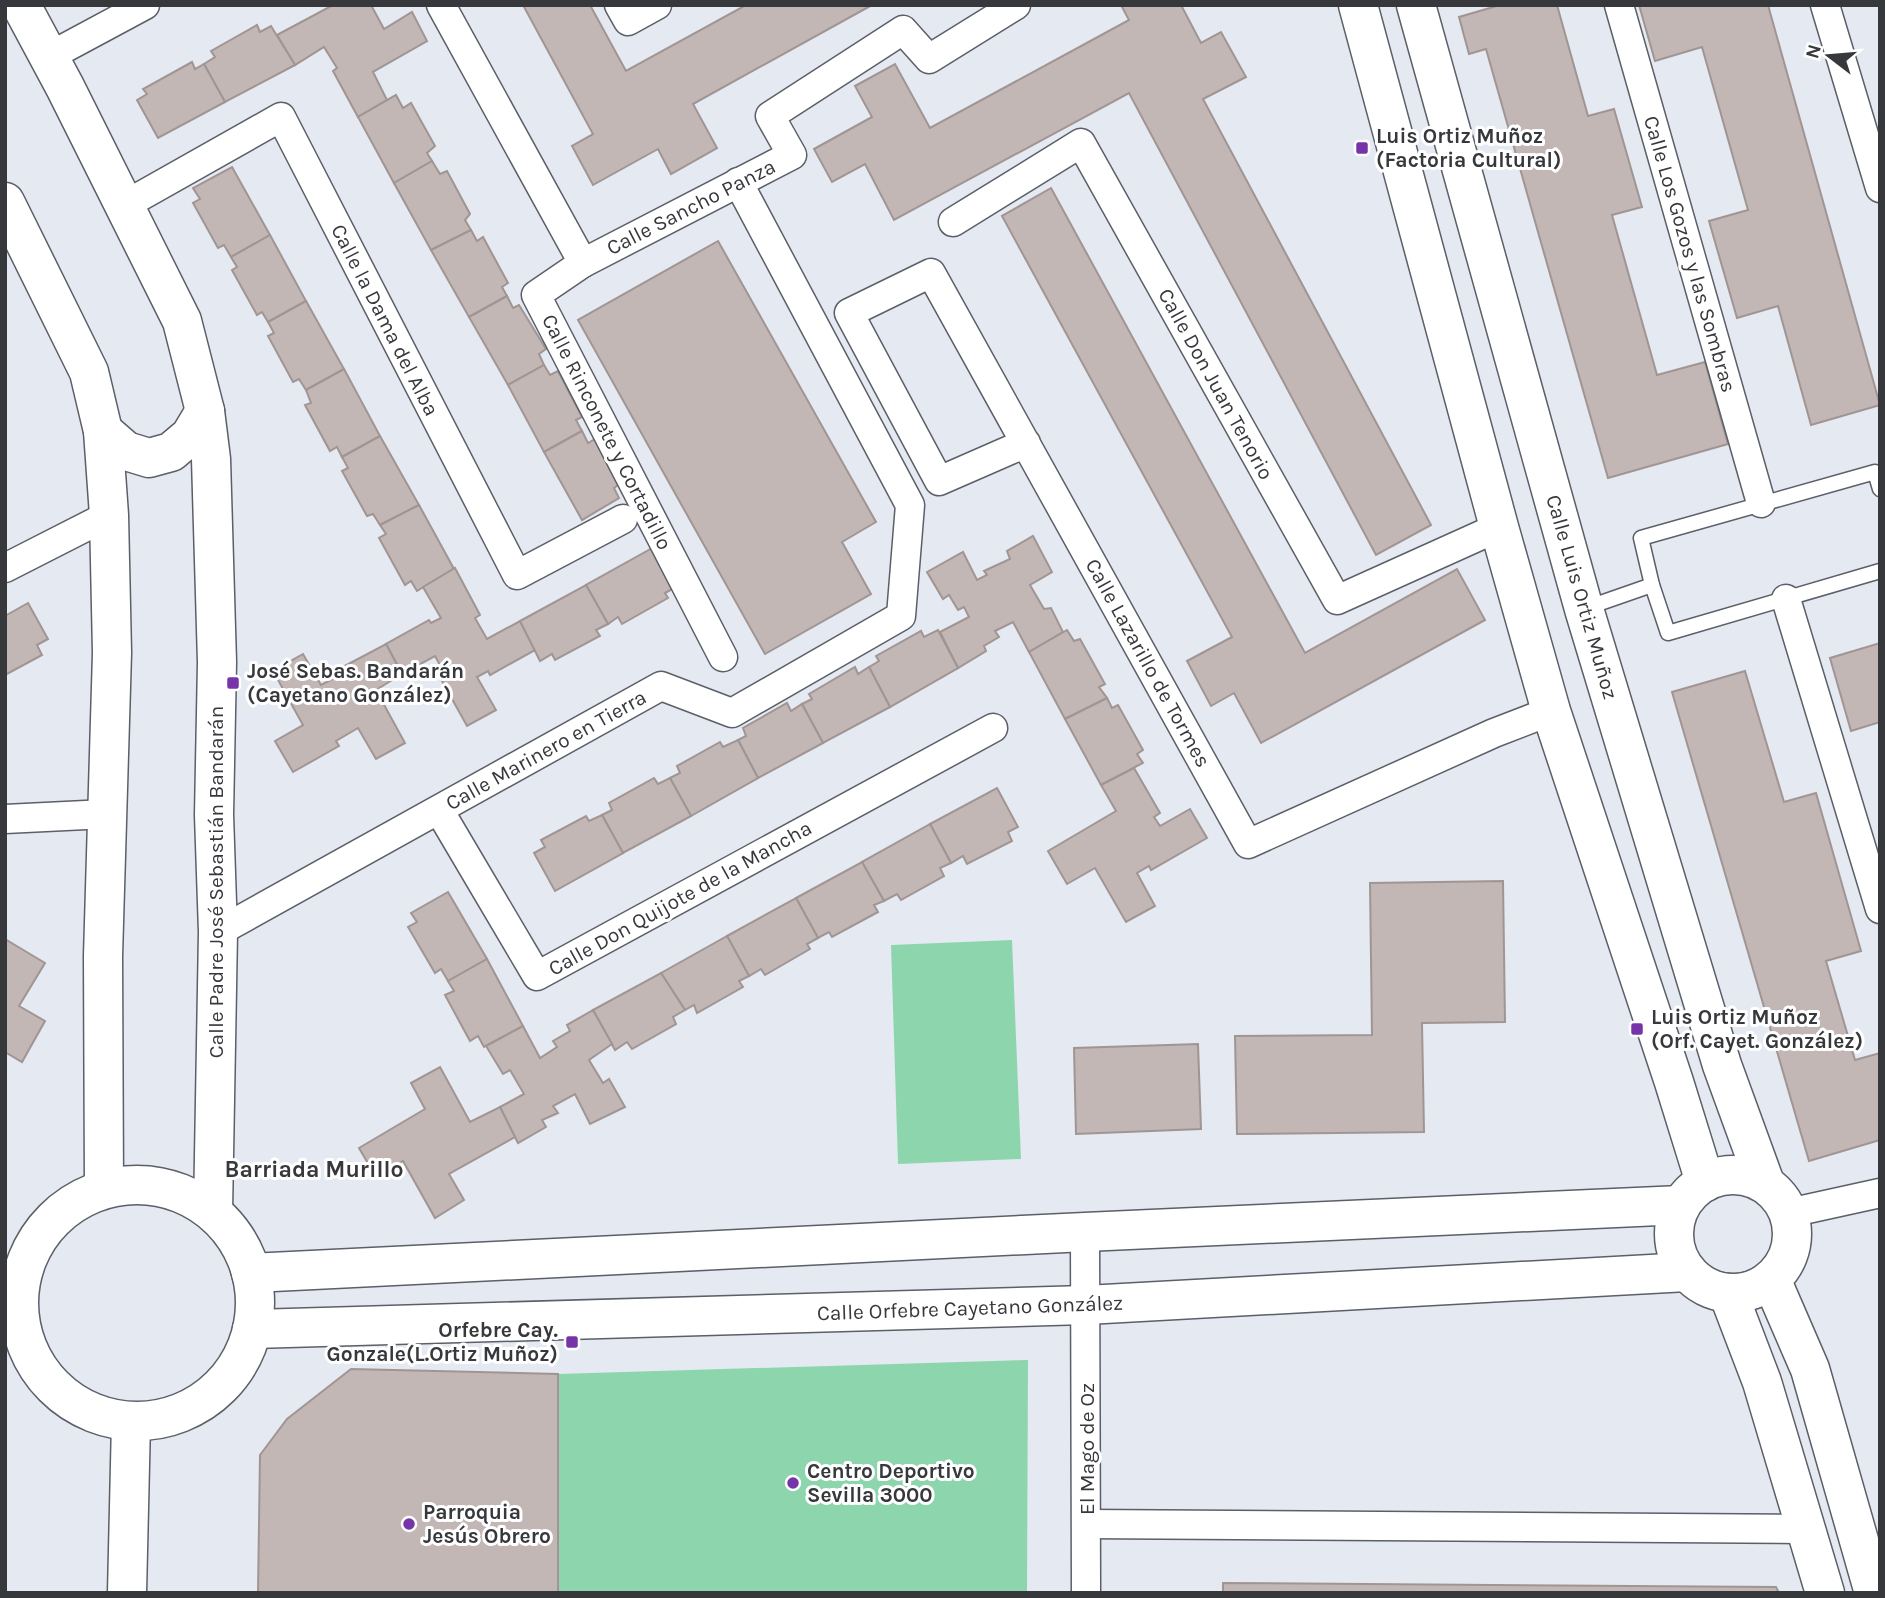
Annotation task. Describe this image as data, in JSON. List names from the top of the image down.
{
  "streets": {
    "street": [
      "Calle Sancho Panza",
      "Calle Los Gozos y las Sombras",
      "Calle la Dama del Alba",
      "Calle Don Juan Tenorio",
      "Calle Rinconete y Cortadillo",
      "Calle Luis Ortiz Muñoz",
      "Calle Lazarillo de Tormes",
      "Calle Marinero en Tierra",
      "Calle Padre José Sebastián Bandarán",
      "Calle Don Quijote de la Mancha",
      "Calle Orfebre Cayetano González",
      "El Mago de Oz"
    ]
  },
  "crossings": [
    ["Calle Sancho Panza", "Calle Rinconete y Cortadillo"],
    ["Calle Sancho Panza", "Calle Marinero en Tierra"],
    ["Calle la Dama del Alba", "Calle Padre José Sebastián Bandarán"],
    ["Calle Luis Ortiz Muñoz", "Calle Orfebre Cayetano González"],
    ["Calle Marinero en Tierra", "Calle Padre José Sebastián Bandarán"],
    ["Calle Marinero en Tierra", "Calle Don Quijote de la Mancha"],
    ["Calle Padre José Sebastián Bandarán", "Calle Orfebre Cayetano González"],
    ["Calle Orfebre Cayetano González", "El Mago de Oz"]
  ],
  "districts": ["Barriada Murillo"],
  "places": {
    "transit": [
      "Luis Ortiz Muñoz (Factoria Cultural)",
      "José Sebas. Bandarán (Cayetano González)",
      "Luis Ortiz Muñoz (Orf. Cayet. González)",
      "Orfebre Cay. Gonzale(L.Ortiz Muñoz)"
    ],
    "other": ["Centro Deportivo Sevilla 3000", "Parroquia Jesús Obrero"]
  },
  "north": "left"
}
